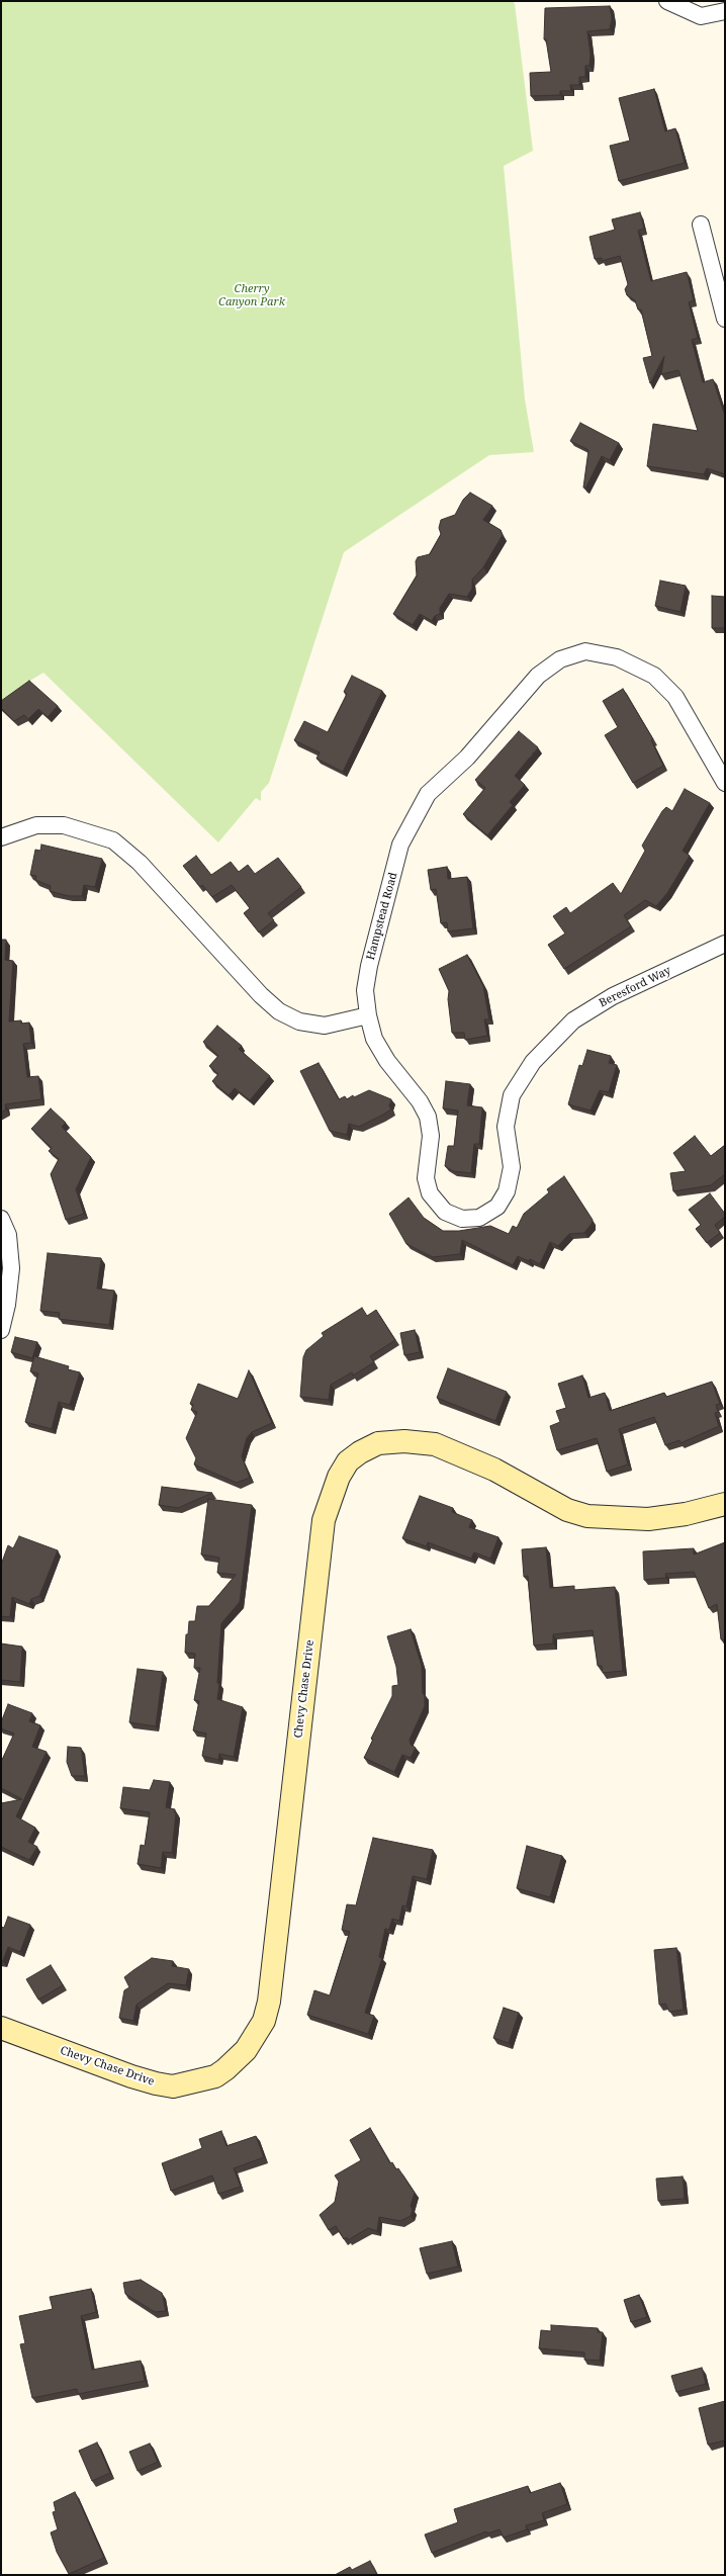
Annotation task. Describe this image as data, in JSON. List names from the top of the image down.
{
  "streets": {
    "main road": ["Chevy Chase Drive"],
    "street": ["Hampstead Road", "Beresford Way"]
  },
  "crossings": [
    ["Hampstead Road", "Beresford Way"]
  ],
  "parks": ["Cherry Canyon Park"]
}
